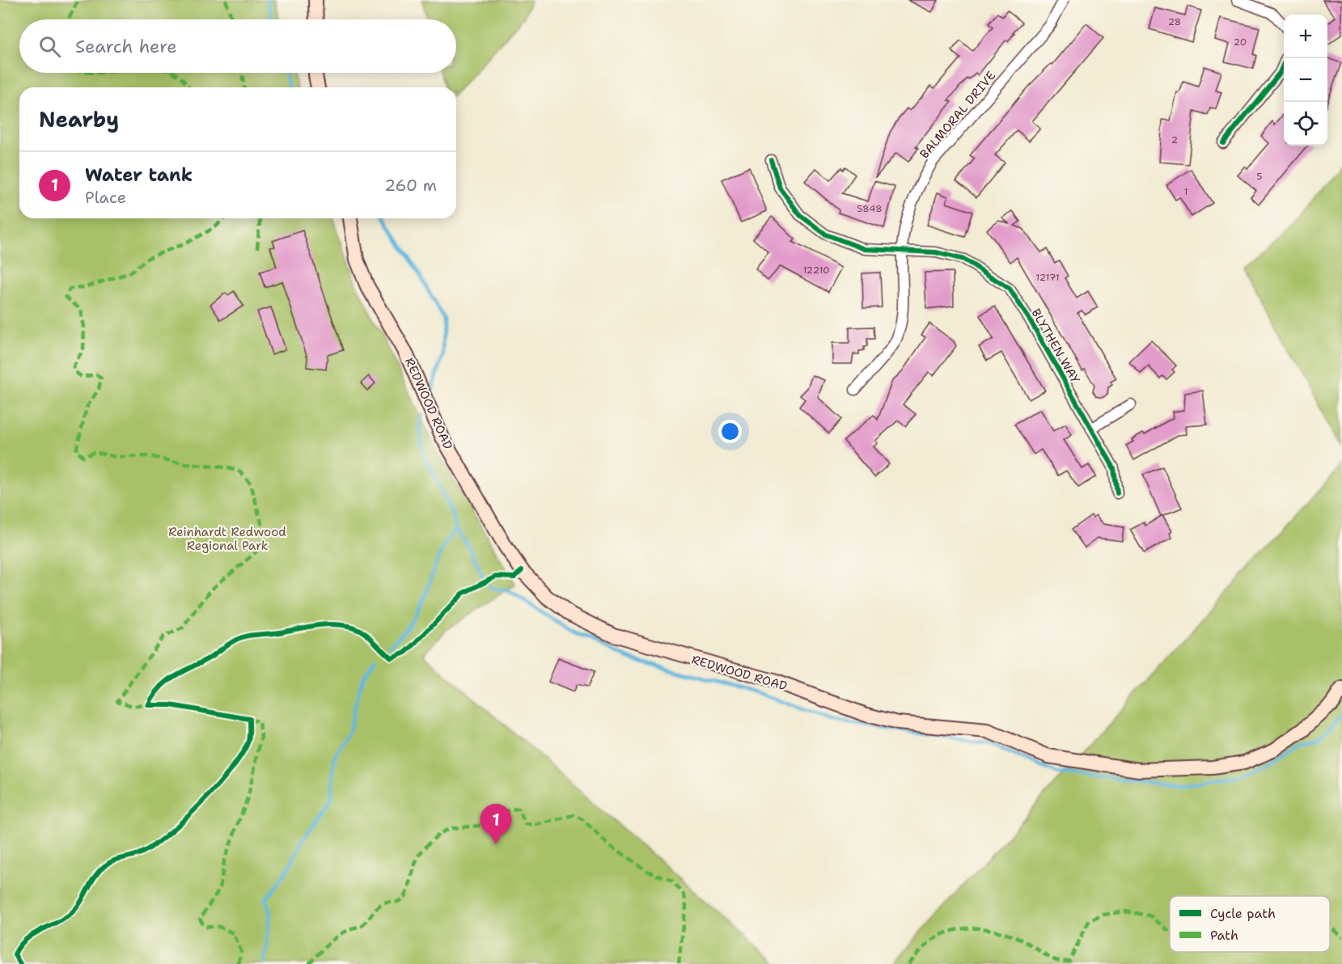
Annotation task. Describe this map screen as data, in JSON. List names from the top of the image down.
{
  "streets": {
    "main road": ["REDWOOD ROAD"],
    "street": ["BALMORAL DRIVE", "BLYTHEN WAY"]
  },
  "crossings": [
    ["BALMORAL DRIVE", "BLYTHEN WAY"]
  ],
  "parks": ["Reinhardt Redwood Regional Park"],
  "house_numbers": [
    "28",
    "20",
    "2",
    "5",
    "1",
    "5848",
    "12210",
    "12171"
  ],
  "legend": ["Cycle path", "Path"],
  "page": {
    "map_buttons": ["+", "−"],
    "search": "Search here",
    "heading": "Nearby",
    "list": [
      {
        "mark": "1",
        "name": "Water tank",
        "note": "Place",
        "value": "260 m"
      }
    ],
    "pins": "1"
  }
}
